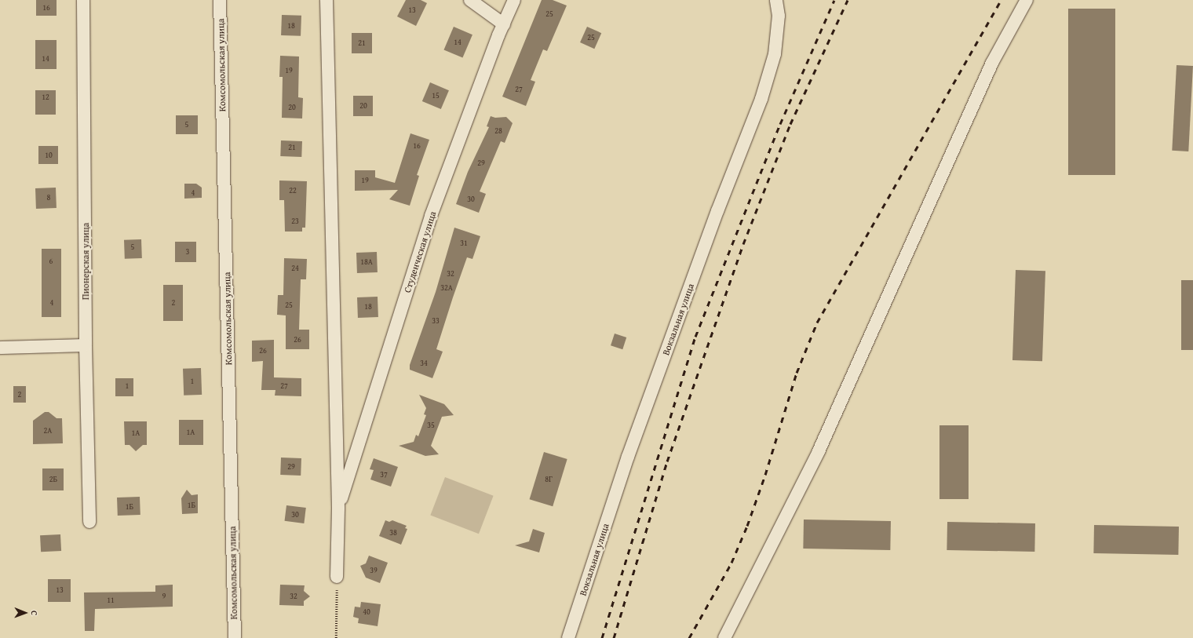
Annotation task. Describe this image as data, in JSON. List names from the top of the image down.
{
  "streets": {
    "street": [
      "Комсомольская улица",
      "Студенческая улица",
      "Пионерская улица",
      "Вокзальная улица"
    ]
  },
  "house_numbers": [
    "16",
    "13",
    "25",
    "18",
    "25",
    "14",
    "21",
    "14",
    "19",
    "27",
    "15",
    "12",
    "20",
    "20",
    "5",
    "28",
    "16",
    "21",
    "10",
    "29",
    "19",
    "22",
    "4",
    "8",
    "30",
    "23",
    "31",
    "5",
    "3",
    "6",
    "18А",
    "24",
    "32",
    "32А",
    "4",
    "2",
    "25",
    "18",
    "33",
    "26",
    "26",
    "34",
    "1",
    "1",
    "27",
    "2",
    "35",
    "2А",
    "1А",
    "1А",
    "29",
    "37",
    "2Б",
    "8Г",
    "1Б",
    "1Б",
    "30",
    "38",
    "39",
    "13",
    "9",
    "32",
    "11",
    "40"
  ],
  "north": "right"
}
